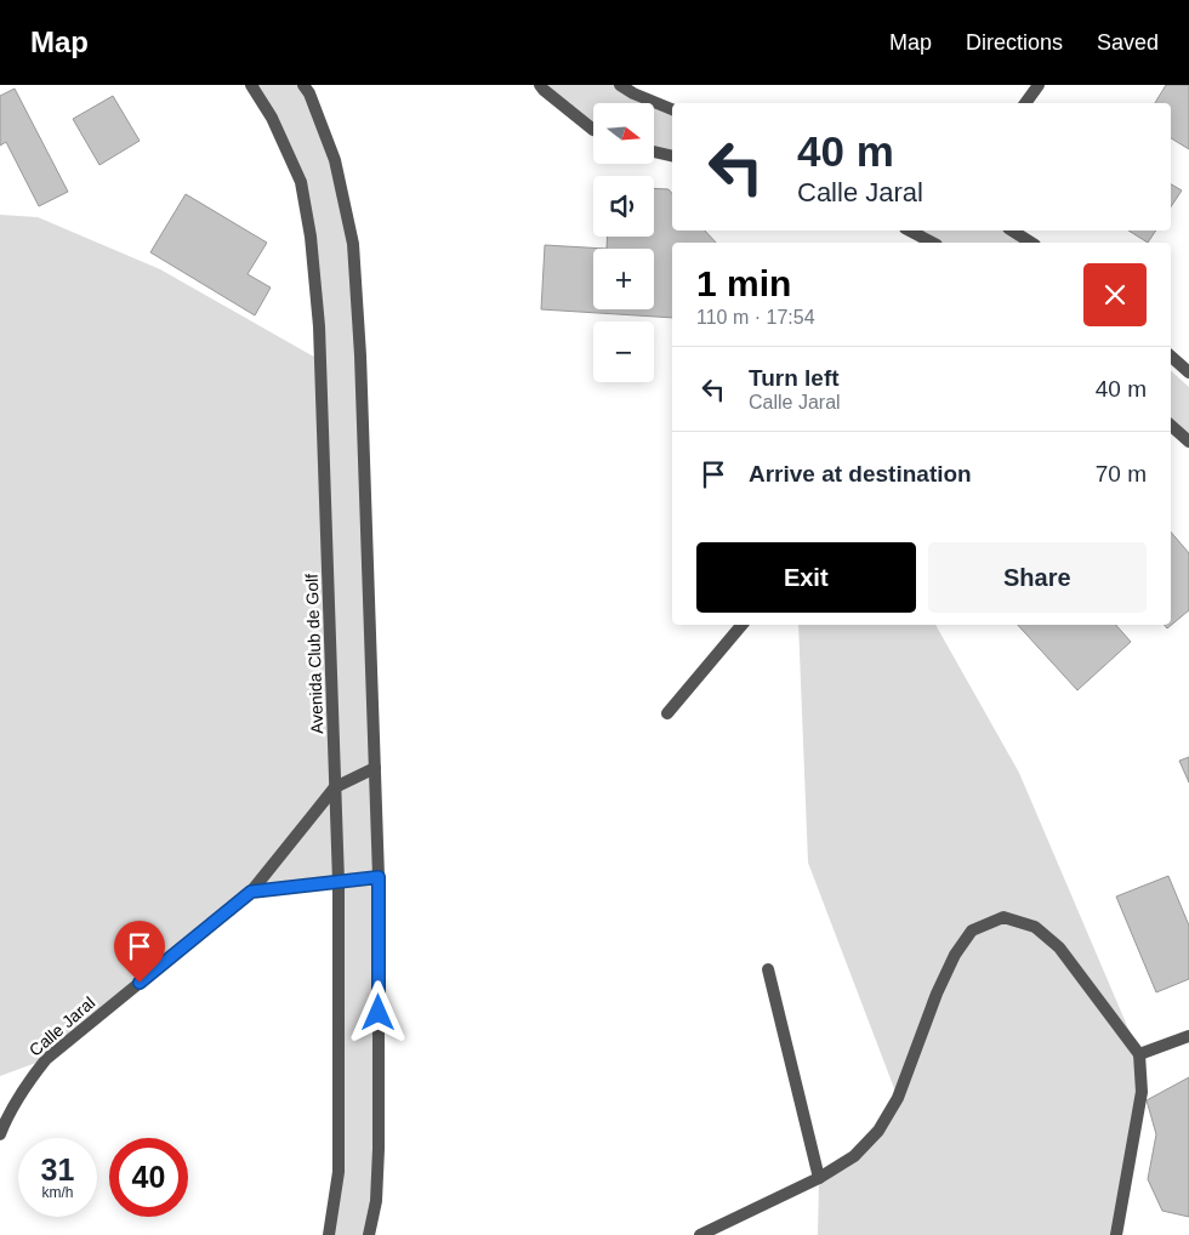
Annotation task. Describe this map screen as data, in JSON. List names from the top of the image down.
{
  "streets": {
    "street": ["Avenida Club de Golf", "Calle Jaral"]
  },
  "crossings": [
    ["Avenida Club de Golf", "Calle Jaral"]
  ],
  "north": "right",
  "page": {
    "header": "Map",
    "nav": ["Map", "Directions", "Saved"],
    "map_buttons": ["+", "−"],
    "turn": ["40 m", "Calle Jaral"],
    "heading": ["1 min", "110 m · 17:54"],
    "list": [
      {
        "name": "Turn left",
        "note": "Calle Jaral",
        "value": "40 m"
      },
      {
        "name": "Arrive at destination",
        "value": "70 m"
      }
    ],
    "buttons": ["Exit", "Share"],
    "speed": "31 km/h",
    "limit": "40"
  }
}
